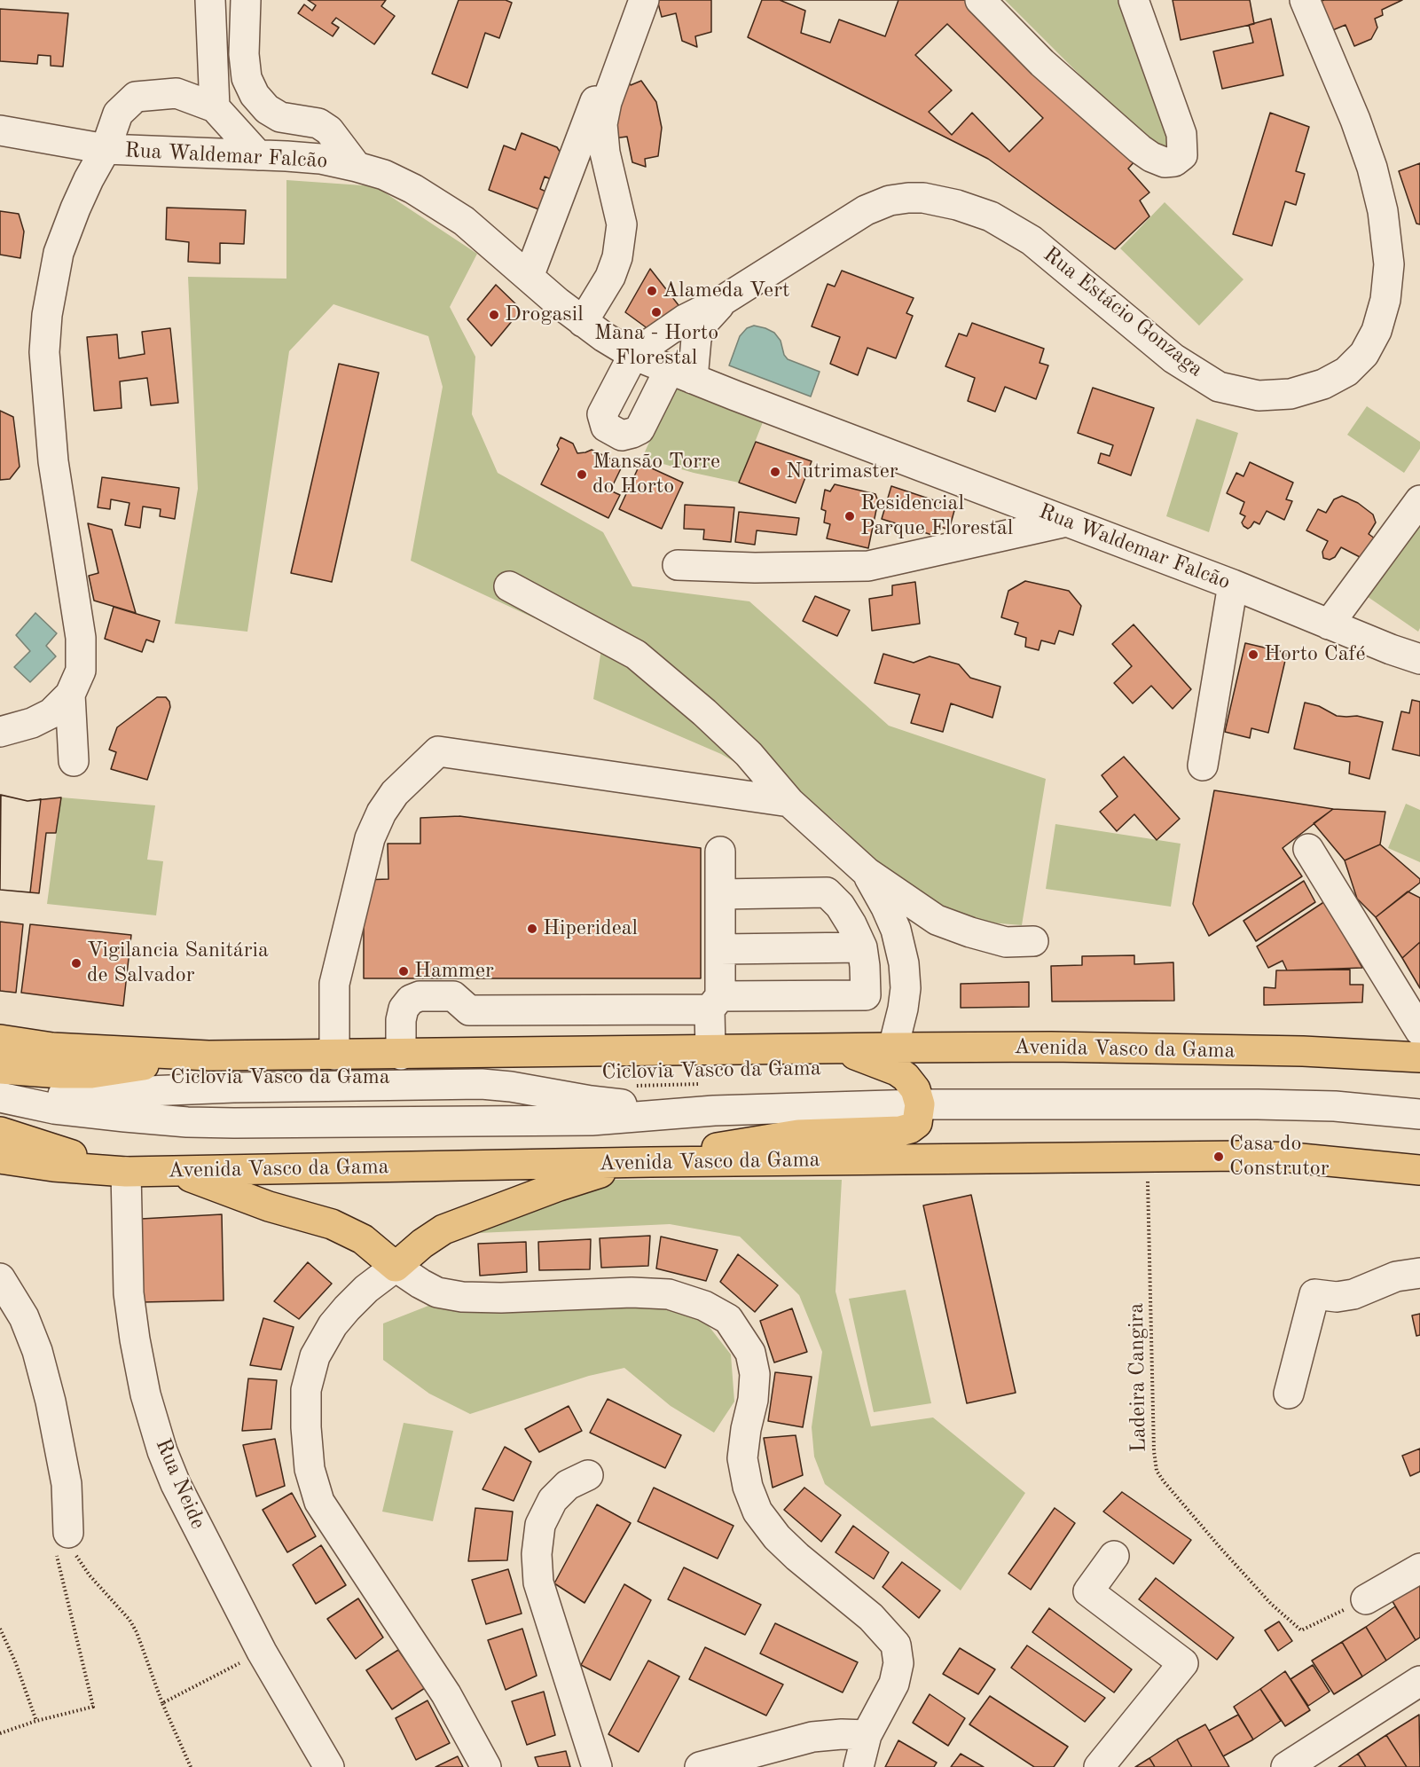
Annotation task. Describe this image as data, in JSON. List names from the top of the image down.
{
  "streets": {
    "main road": ["Avenida Vasco da Gama"],
    "street": ["Rua Waldemar Falcão", "Rua Estácio Gonzaga", "Rua Neide"],
    "path": ["Ciclovia Vasco da Gama", "Ladeira Cangira"]
  },
  "crossings": [
    ["Rua Waldemar Falcão", "Rua Estácio Gonzaga"],
    ["Avenida Vasco da Gama", "Ladeira Cangira"],
    ["Avenida Vasco da Gama", "Rua Neide"]
  ],
  "places": [
    "Alameda Vert",
    "Mana - Horto Florestal",
    "Drogasil",
    "Nutrimaster",
    "Mansão Torre do Horto",
    "Residencial Parque Florestal",
    "Horto Café",
    "Hiperideal",
    "Vigilancia Sanitária de Salvador",
    "Hammer",
    "Casa do Construtor"
  ]
}
